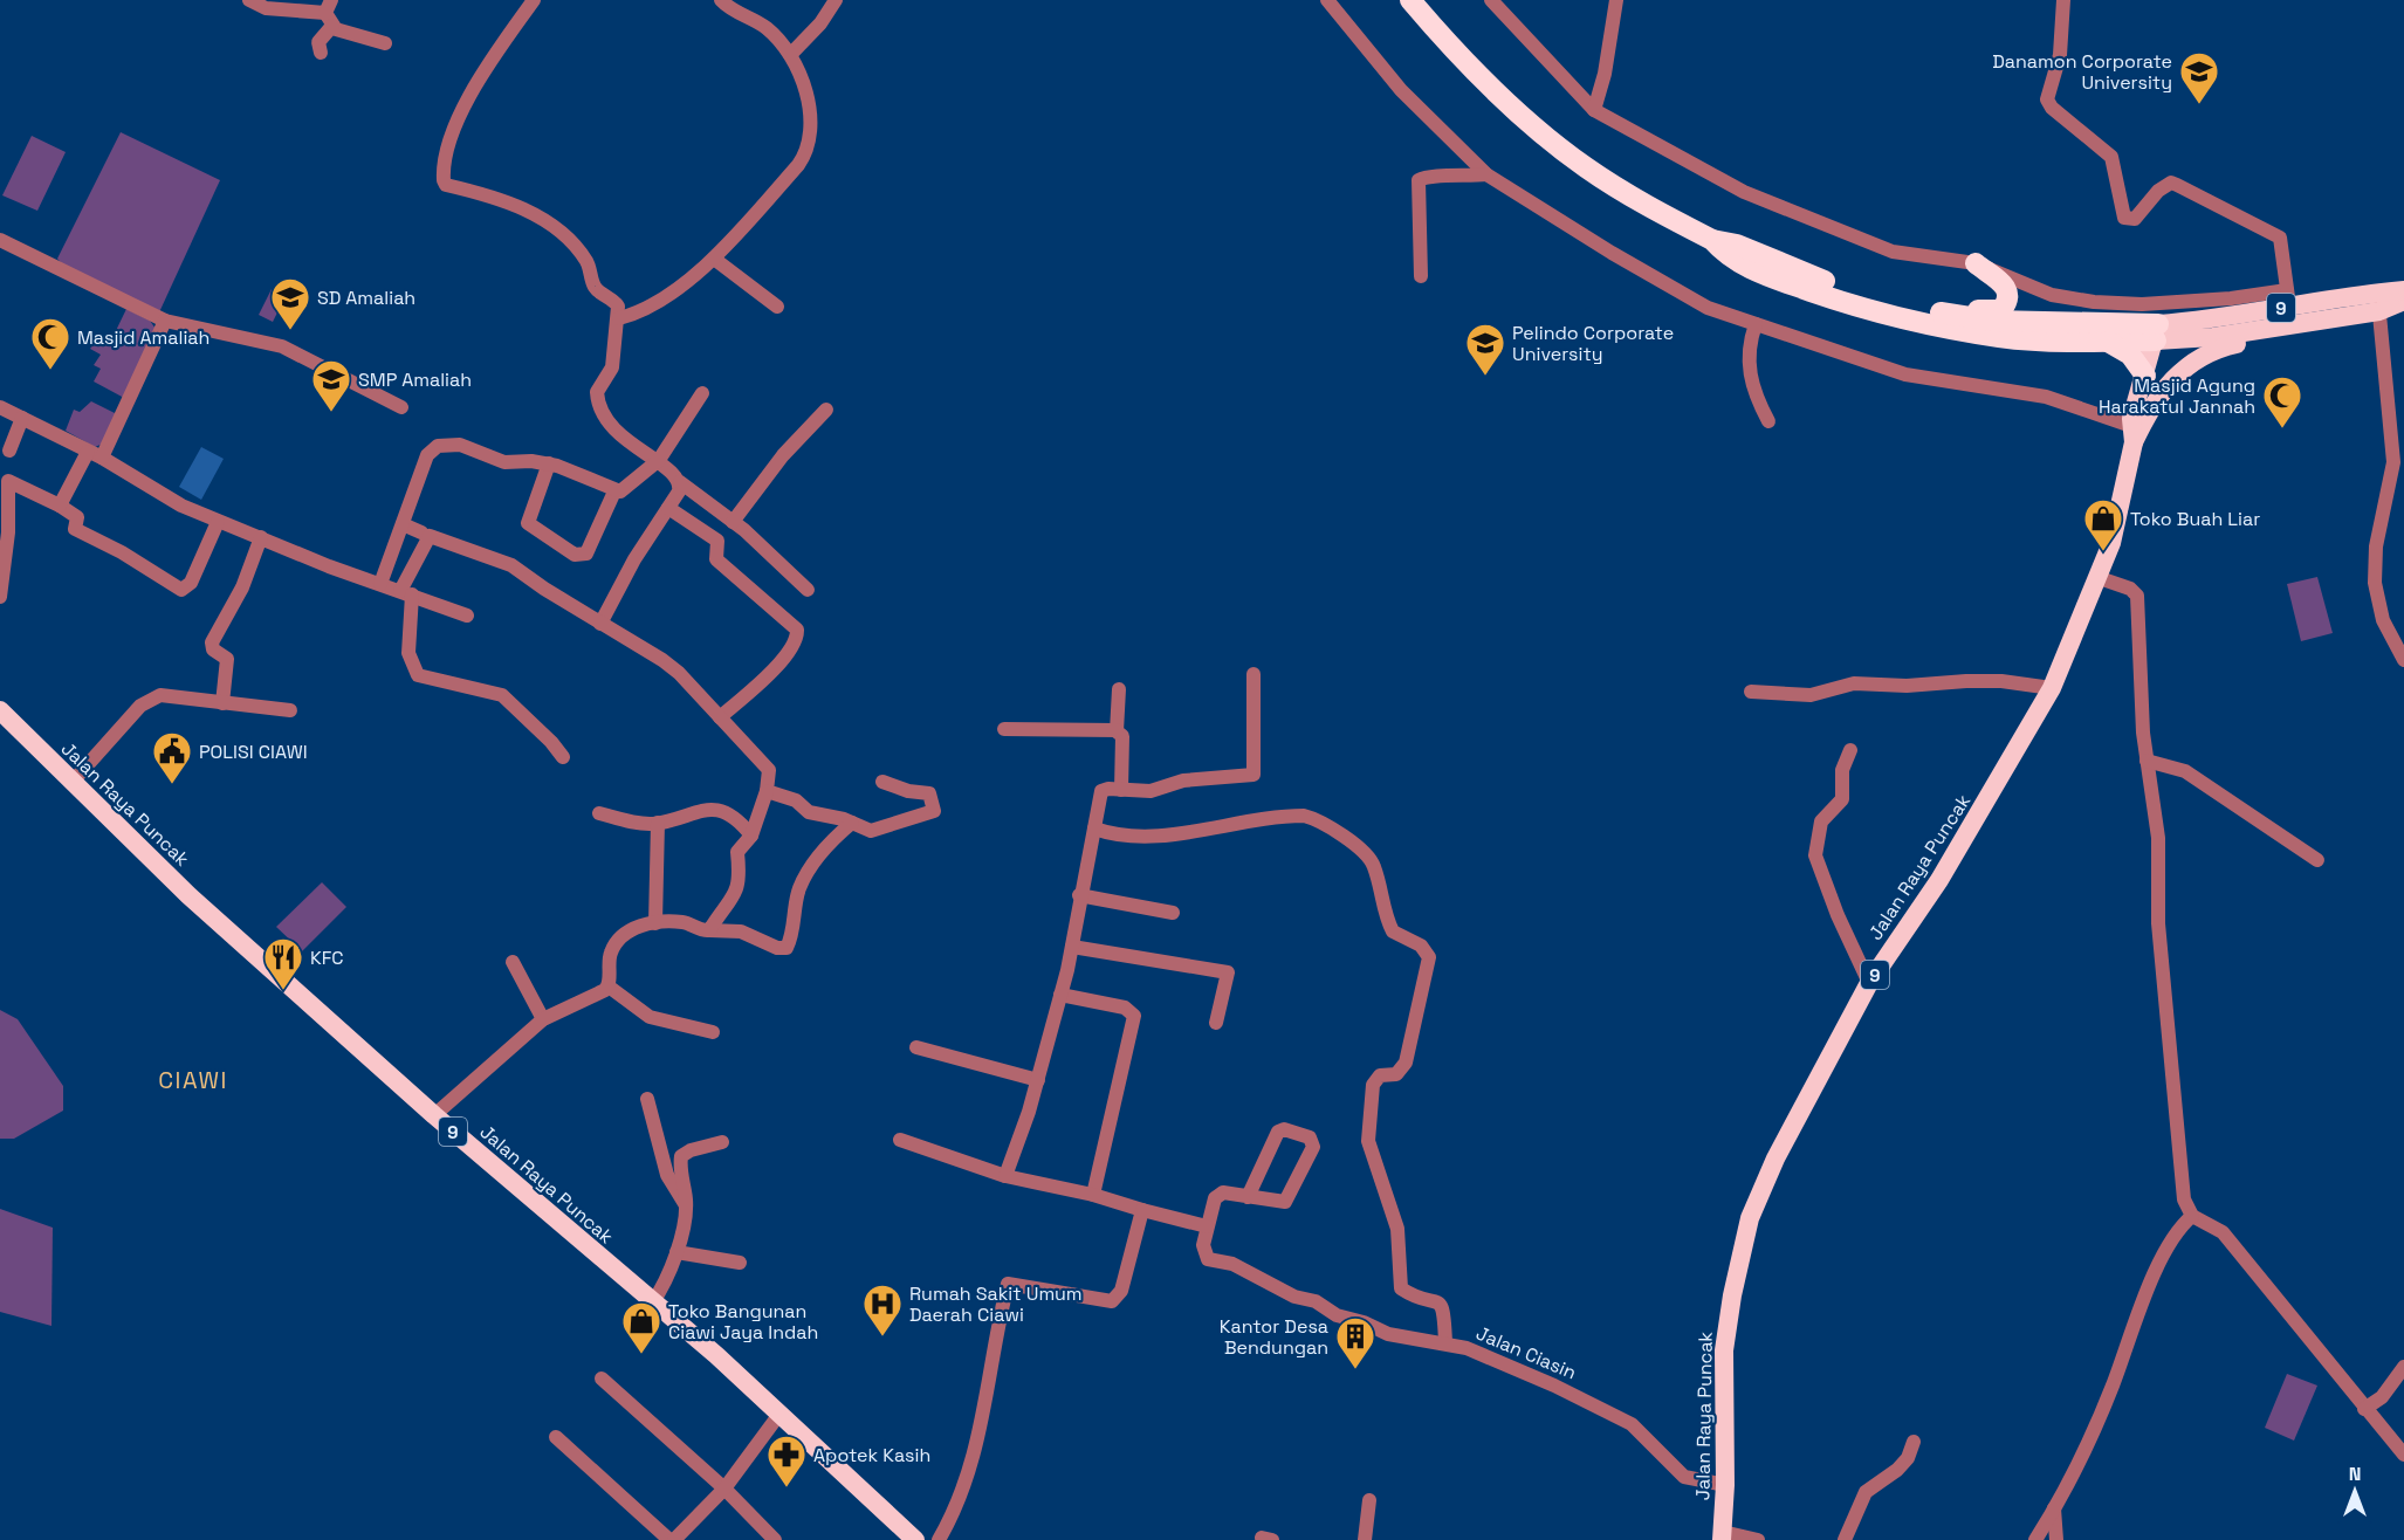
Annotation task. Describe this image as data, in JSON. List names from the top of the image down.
{
  "streets": {
    "highway": ["9", "Jalan Raya Puncak"],
    "street": ["Jalan Ciasin"]
  },
  "crossings": [
    ["9", "Jalan Raya Puncak"],
    ["Jalan Raya Puncak", "Jalan Ciasin"]
  ],
  "districts": ["CIAWI"],
  "places": {
    "school or university": [
      "Danamon Corporate University",
      "SD Amaliah",
      "Pelindo Corporate University",
      "SMP Amaliah"
    ],
    "mosque": ["Masjid Amaliah", "Masjid Agung Harakatul Jannah"],
    "shop": ["Toko Buah Liar", "Toko Bangunan Ciawi Jaya Indah"],
    "public building": ["POLISI CIAWI"],
    "restaurant": ["KFC"],
    "hospital": ["Rumah Sakit Umum Daerah Ciawi"],
    "building": ["Kantor Desa Bendungan"],
    "pharmacy": ["Apotek Kasih"]
  },
  "north": "top"
}
